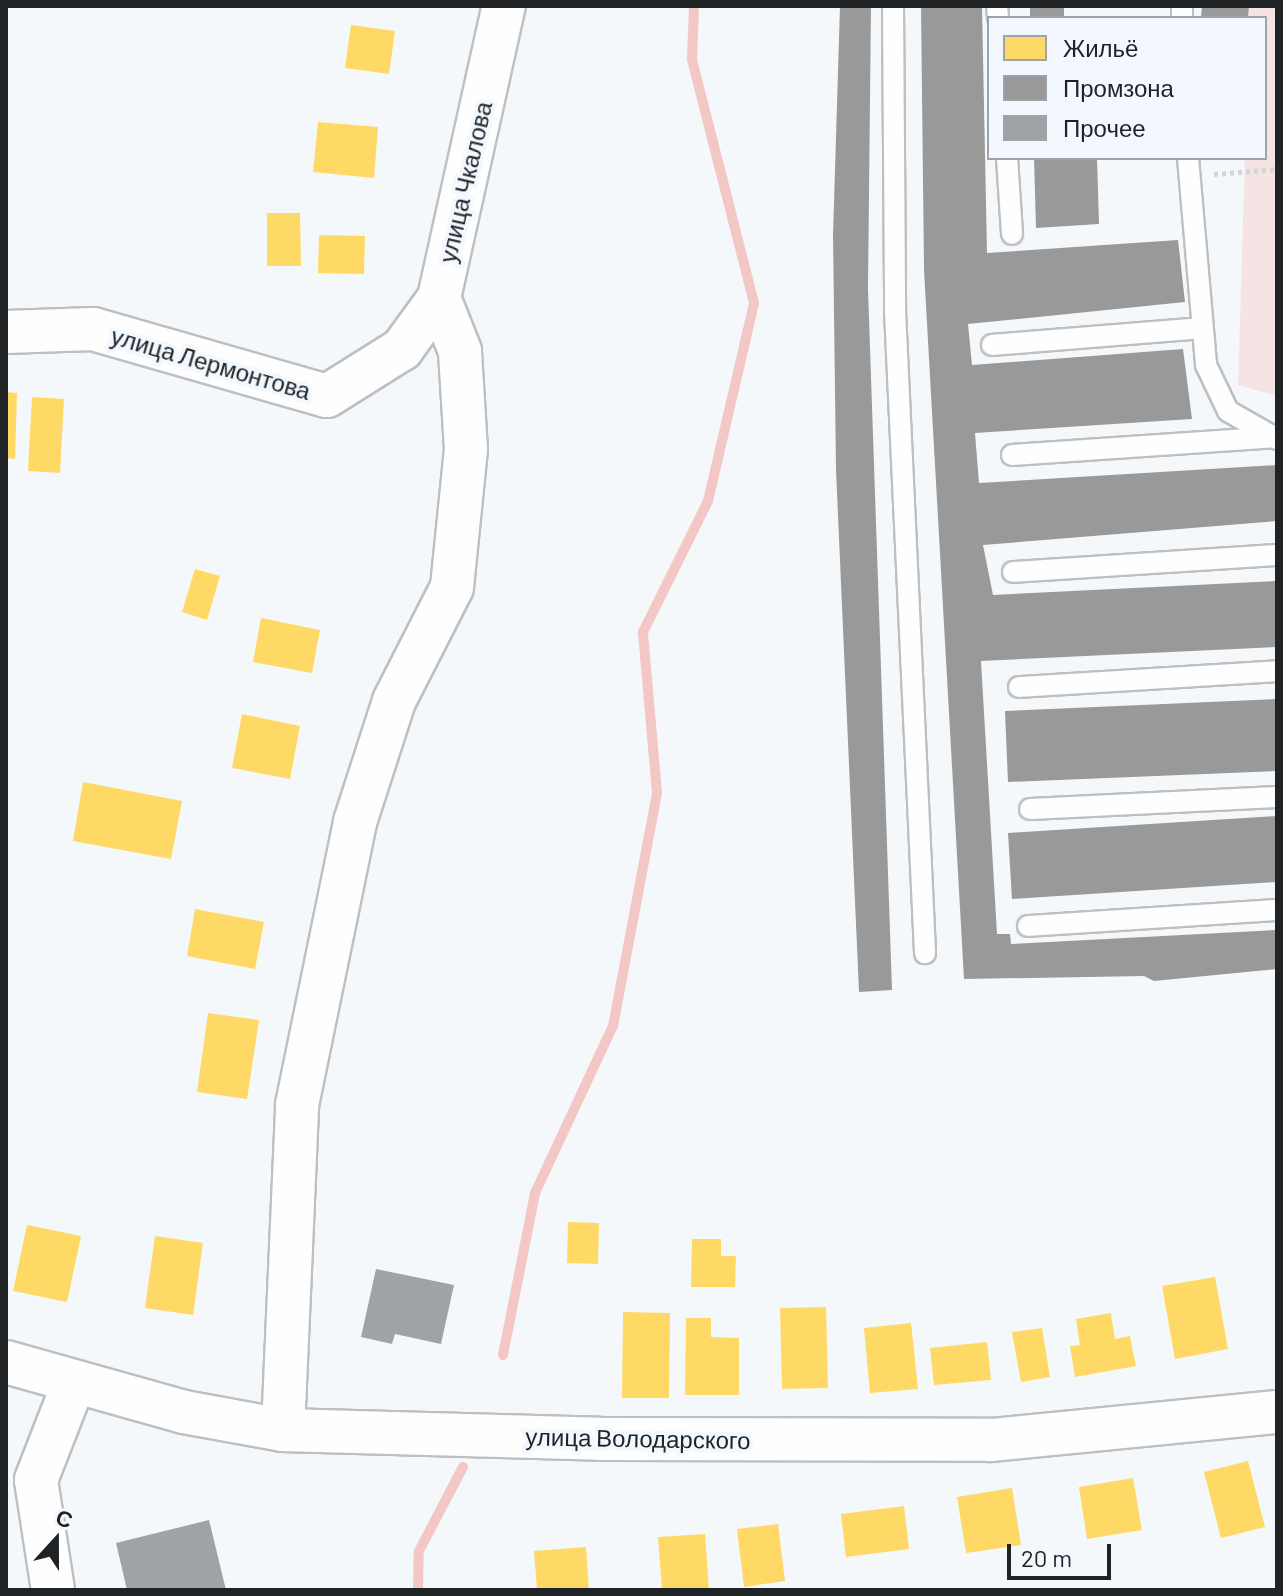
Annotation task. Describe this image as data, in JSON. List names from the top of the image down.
{
  "streets": {
    "street": ["улица Чкалова", "улица Лермонтова", "улица Володарского"]
  },
  "crossings": [
    ["улица Чкалова", "улица Лермонтова"]
  ],
  "legend": ["Жильё", "Промзона", "Прочее"],
  "scale_bar": "20 m",
  "north": "top"
}
